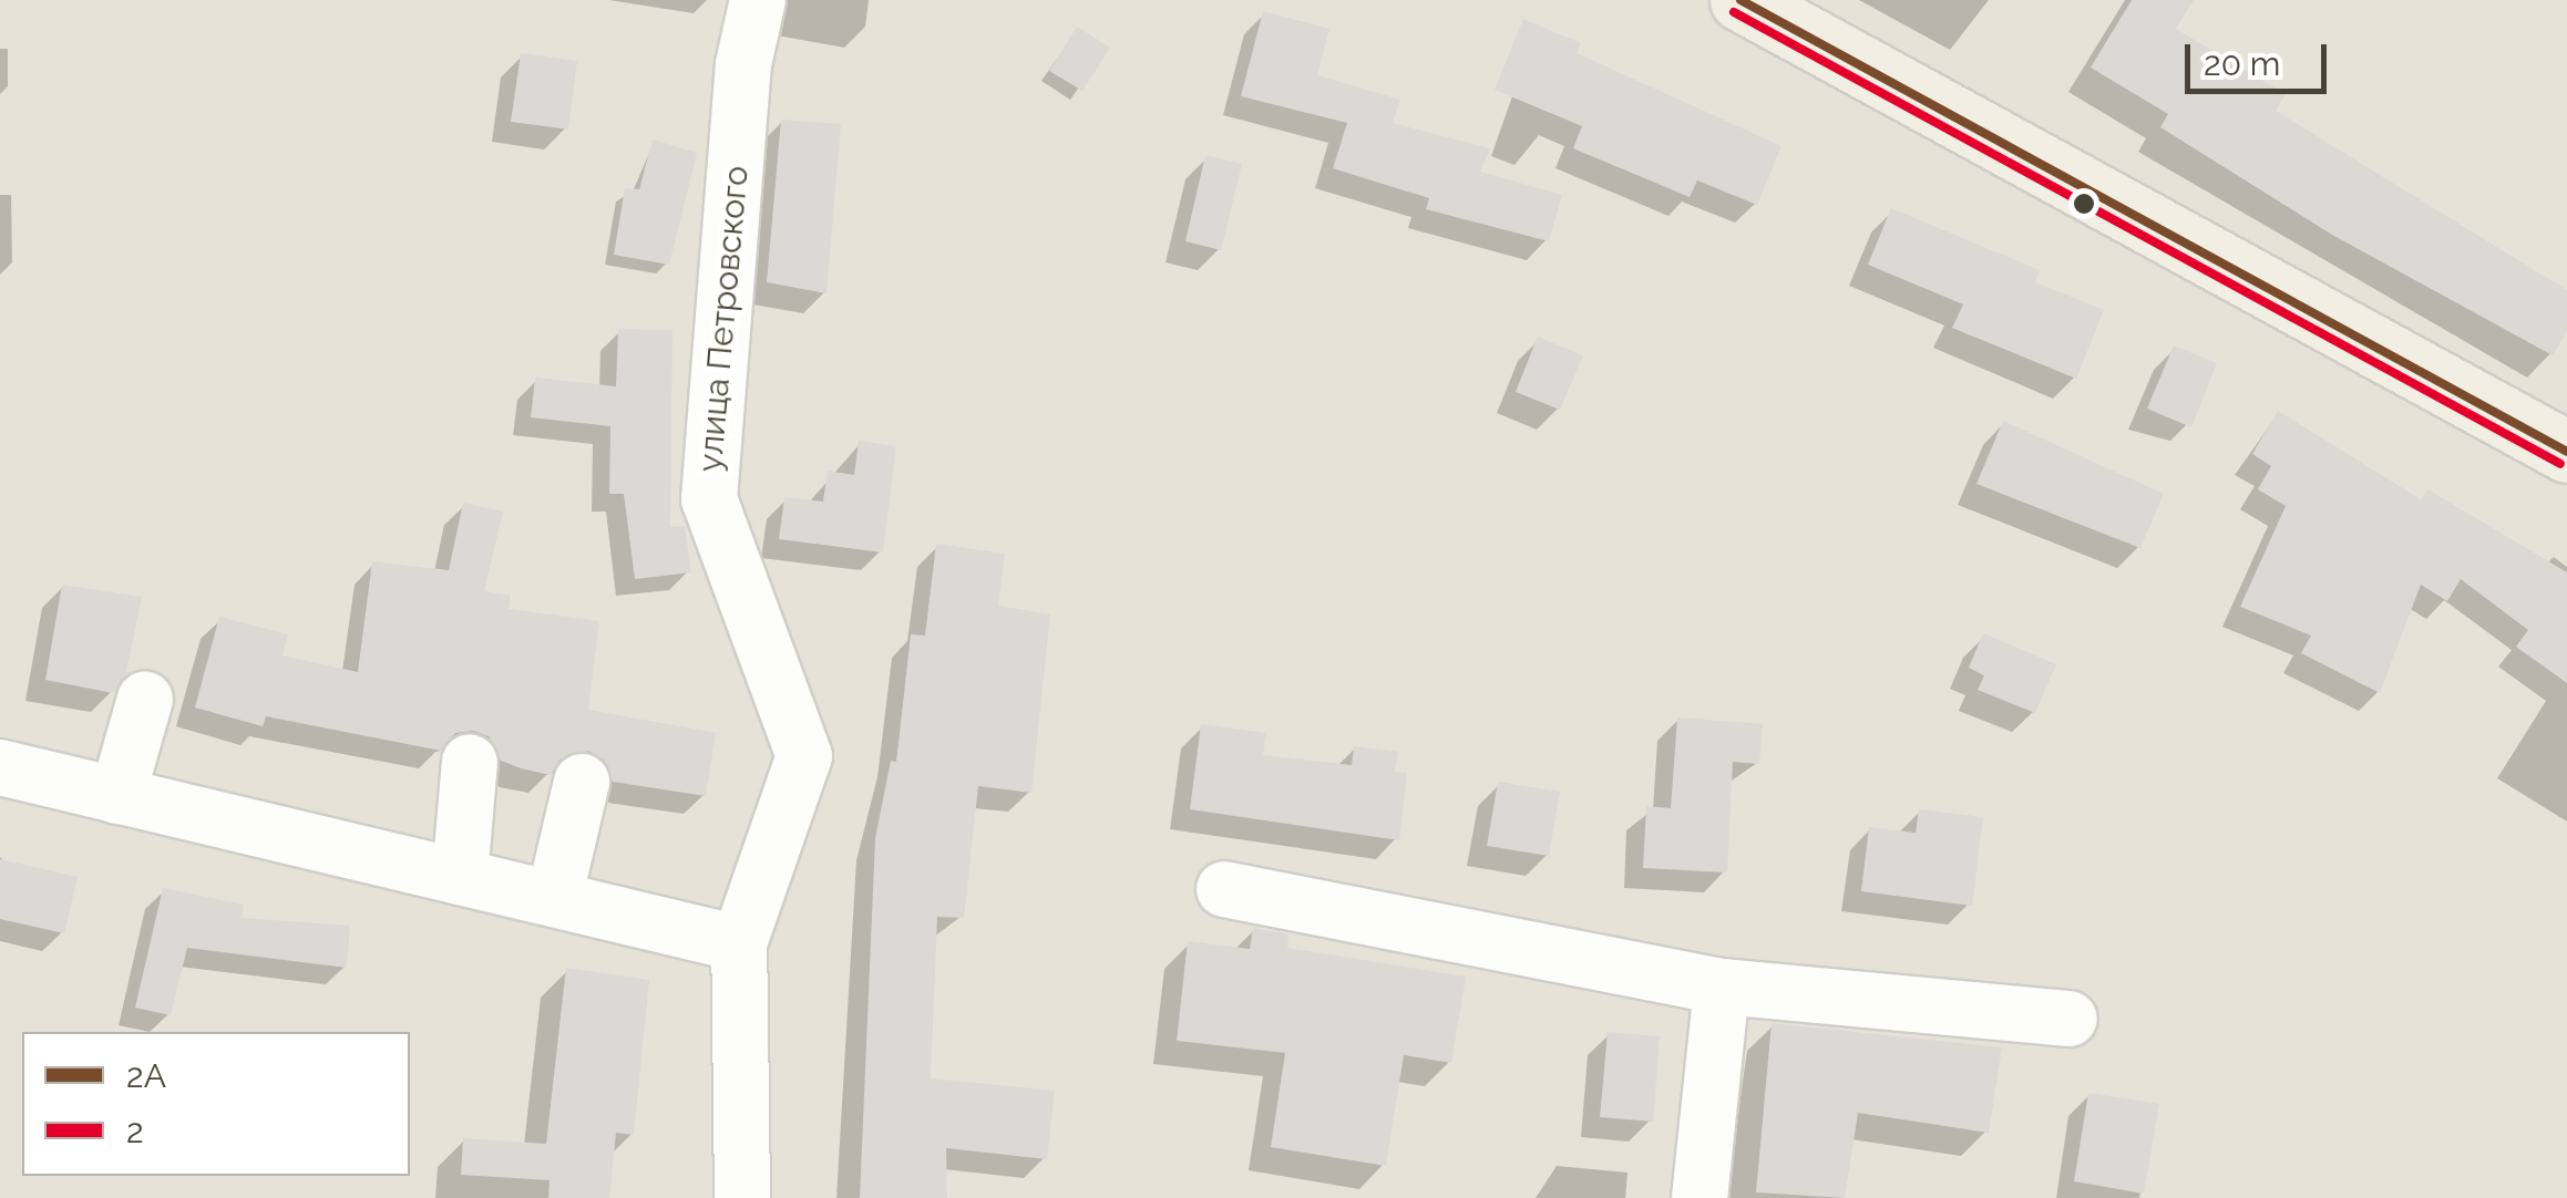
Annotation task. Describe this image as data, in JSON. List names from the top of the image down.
{
  "streets": {
    "street": ["улица Петровского"]
  },
  "lines": ["transit line 2А", "transit line 2"],
  "legend": ["2А", "2"],
  "scale_bar": "20 m"
}
